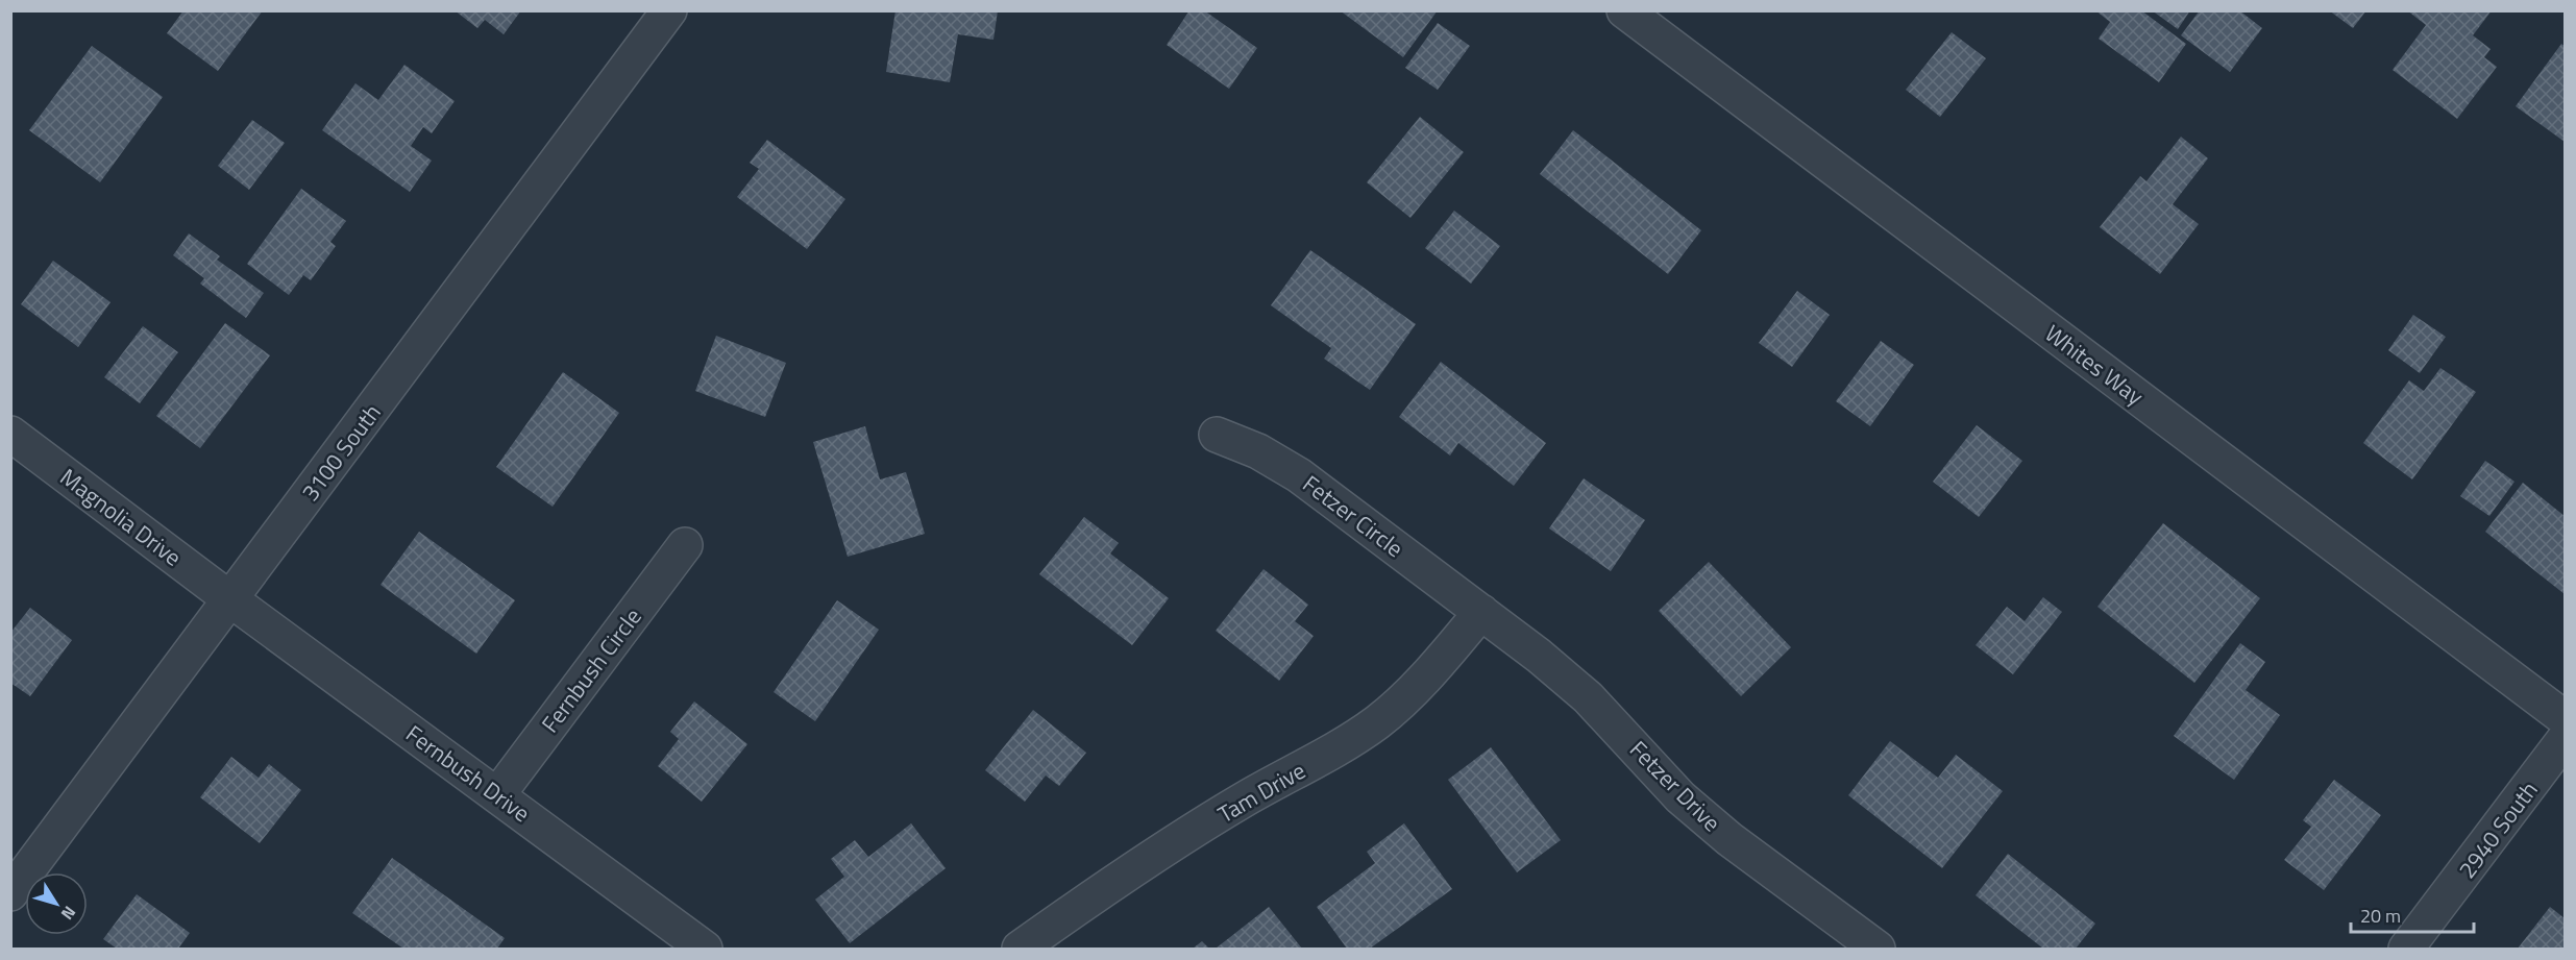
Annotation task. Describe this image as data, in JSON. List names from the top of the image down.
{
  "streets": {
    "street": [
      "Whites Way",
      "3100 South",
      "Fetzer Circle",
      "Magnolia Drive",
      "Fernbush Circle",
      "Fernbush Drive",
      "Fetzer Drive",
      "Tam Drive",
      "2940 South"
    ]
  },
  "crossings": [
    ["3100 South", "Magnolia Drive"],
    ["3100 South", "Fernbush Drive"],
    ["Fetzer Circle", "Fetzer Drive"],
    ["Fetzer Circle", "Tam Drive"],
    ["Magnolia Drive", "Fernbush Drive"],
    ["Fernbush Circle", "Fernbush Drive"],
    ["Fetzer Drive", "Tam Drive"]
  ],
  "scale_bar": "20 m",
  "north": "bottom right"
}
